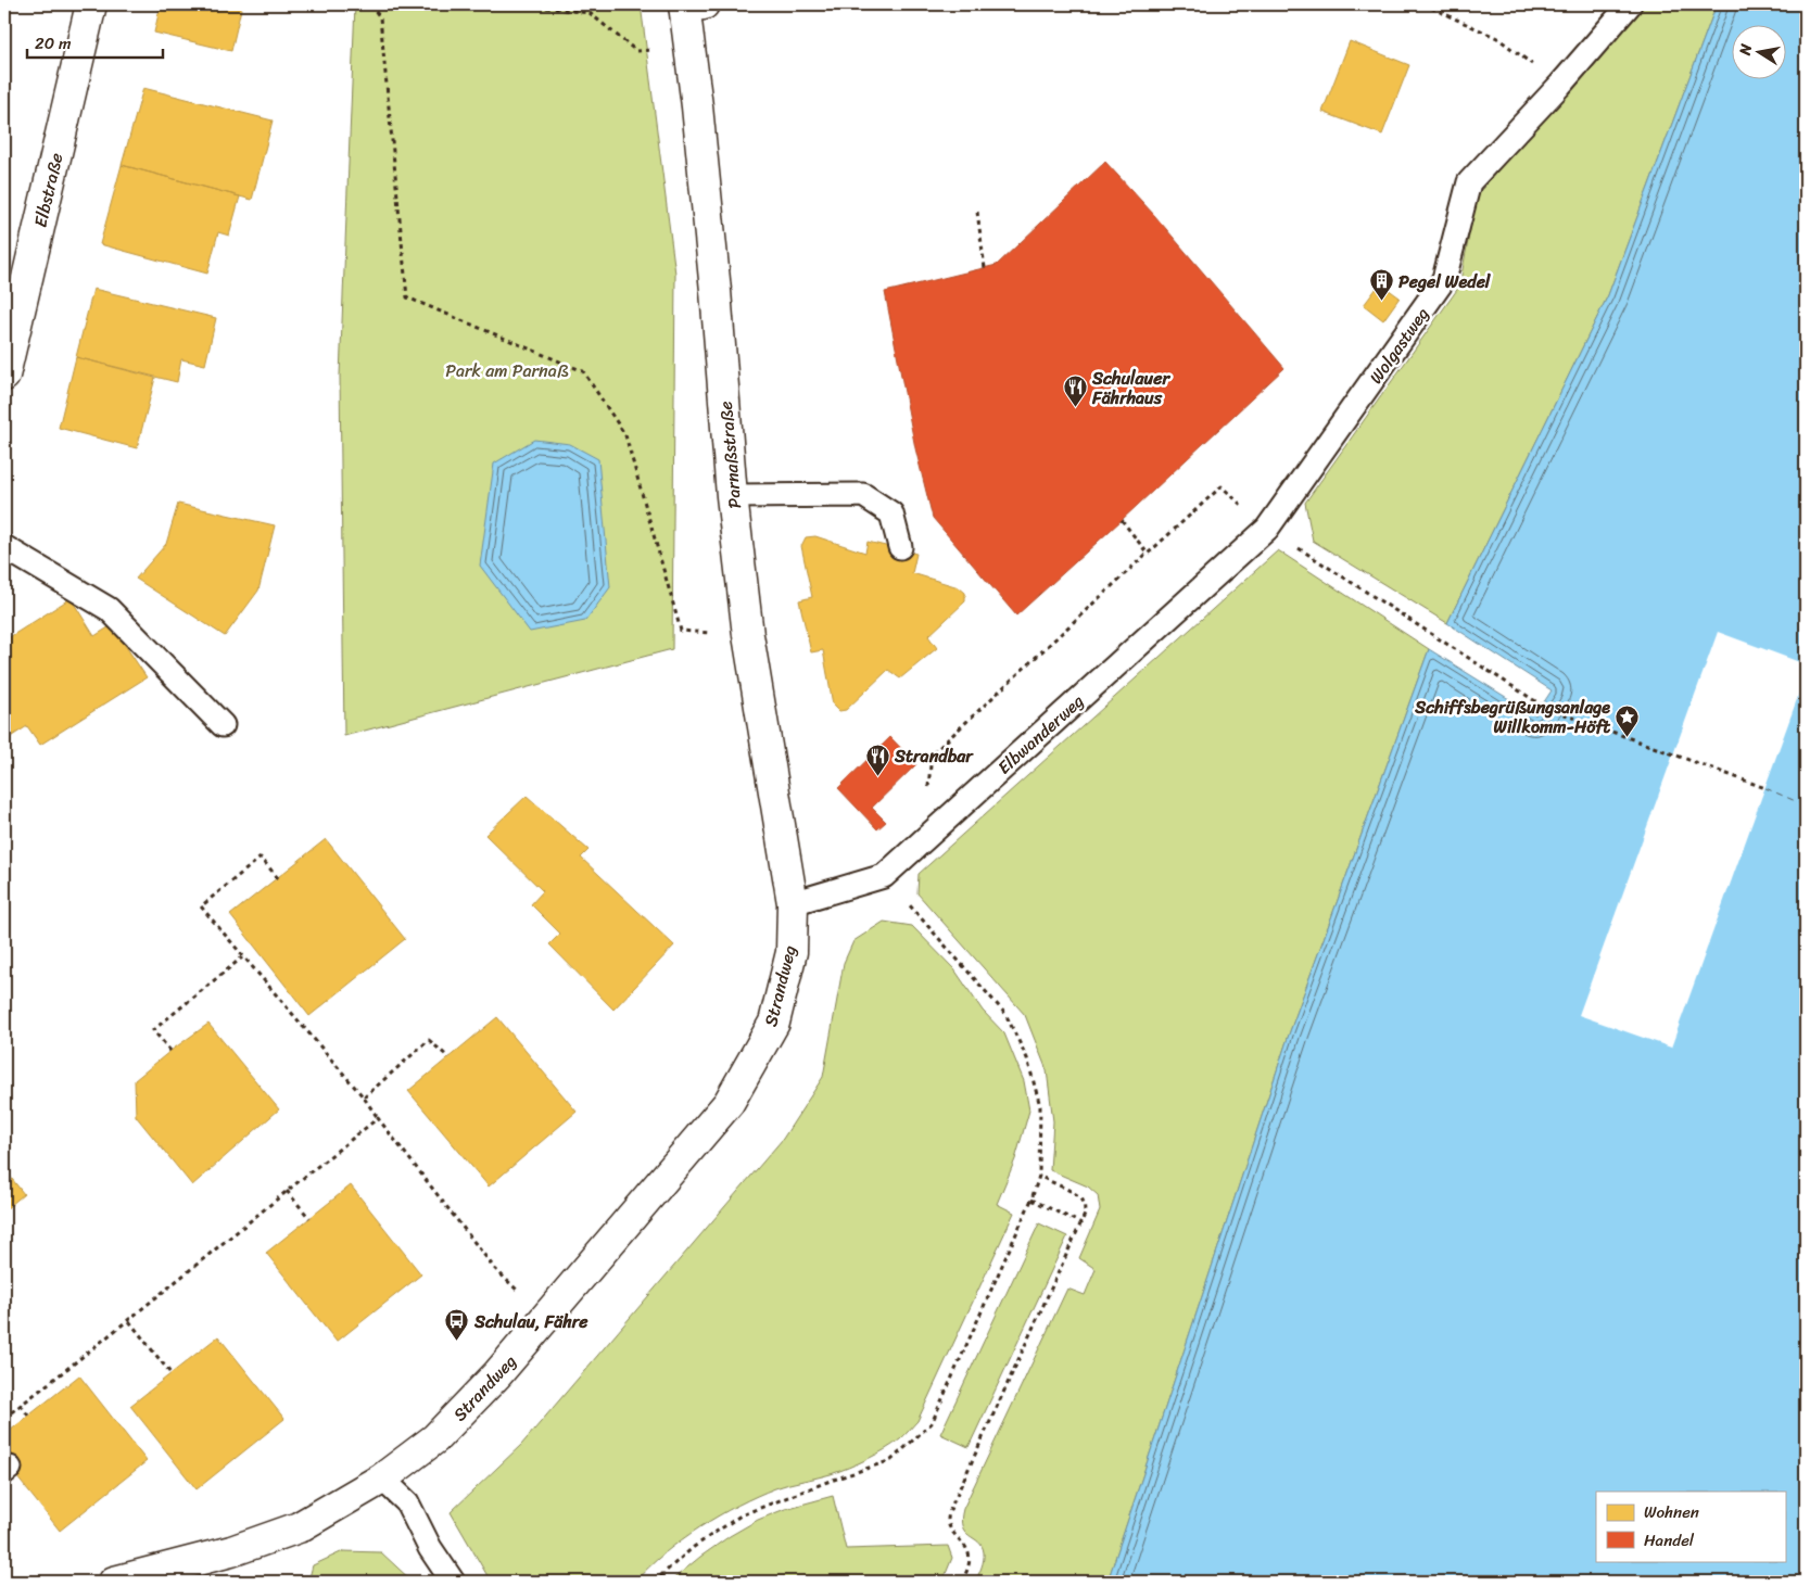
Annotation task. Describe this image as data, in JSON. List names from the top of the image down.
{
  "streets": {
    "street": ["Elbstraße", "Parnaßstraße", "Strandweg"],
    "lane": ["Wolgastweg", "Elbwanderweg"]
  },
  "crossings": [
    ["Wolgastweg", "Elbwanderweg"],
    ["Parnaßstraße", "Elbwanderweg"],
    ["Parnaßstraße", "Strandweg"],
    ["Elbwanderweg", "Strandweg"]
  ],
  "parks": ["Park am Parnaß"],
  "places": {
    "building": ["Pegel Wedel"],
    "restaurant": ["Schulauer Fährhaus", "Strandbar"],
    "place": ["Schiffsbegrüßungsanlage Willkomm-Höft"],
    "bus stop": ["Schulau, Fähre"]
  },
  "legend": ["Wohnen", "Handel"],
  "scale_bar": "20 m",
  "north": "left"
}
